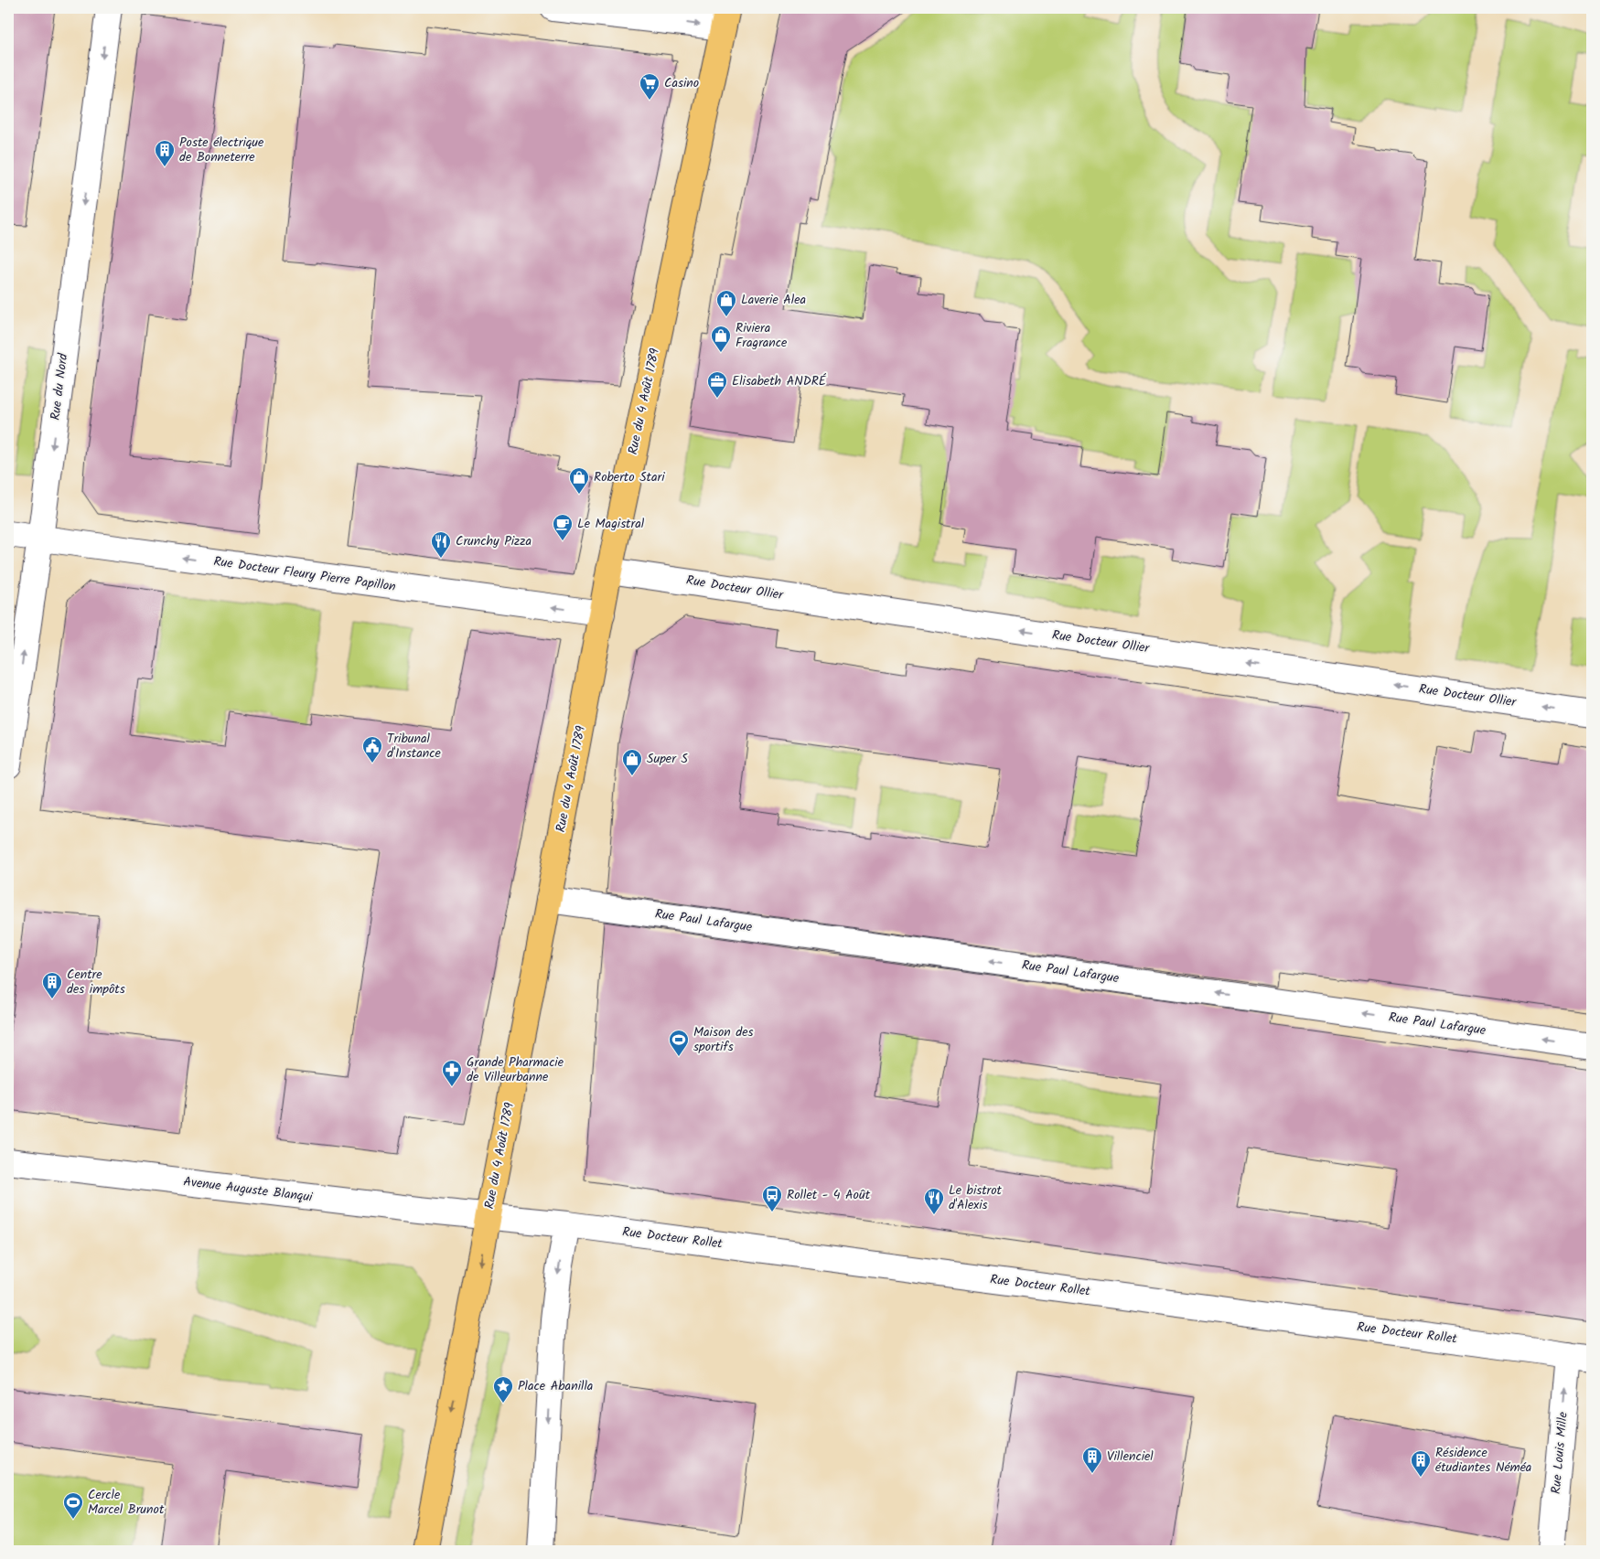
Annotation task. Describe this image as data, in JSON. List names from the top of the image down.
{
  "streets": {
    "main road": ["Rue du 4 Août 1789"],
    "street": [
      "Rue du Nord",
      "Rue Docteur Fleury Pierre Papillon",
      "Rue Docteur Ollier",
      "Rue Paul Lafargue",
      "Avenue Auguste Blanqui",
      "Rue Docteur Rollet",
      "Rue Louis Mille"
    ]
  },
  "crossings": [
    ["Rue du Nord", "Rue Docteur Fleury Pierre Papillon"],
    ["Rue du 4 Août 1789", "Rue Docteur Fleury Pierre Papillon"],
    ["Rue du 4 Août 1789", "Rue Docteur Ollier"],
    ["Rue du 4 Août 1789", "Rue Paul Lafargue"],
    ["Rue du 4 Août 1789", "Avenue Auguste Blanqui"],
    ["Rue du 4 Août 1789", "Rue Docteur Rollet"],
    ["Avenue Auguste Blanqui", "Rue Docteur Rollet"],
    ["Rue Docteur Rollet", "Rue Louis Mille"]
  ],
  "one_way": [
    "Rue Docteur Fleury Pierre Papillon",
    "Rue Docteur Ollier",
    "Rue Paul Lafargue",
    "Rue Louis Mille"
  ],
  "places": {
    "supermarket": ["Casino"],
    "building": [
      "Poste électrique de Bonneterre",
      "Centre des impôts",
      "Villenciel",
      "Résidence étudiantes Néméa"
    ],
    "shop": [
      "Laverie Alea",
      "Riviera Fragrance",
      "Roberto Stari",
      "Super S"
    ],
    "office": ["Elisabeth ANDRÉ"],
    "cafe": ["Le Magistral"],
    "restaurant": ["Crunchy Pizza", "Le bistrot d'Alexis"],
    "public building": ["Tribunal d'Instance"],
    "sports": ["Maison des sportifs", "Cercle Marcel Brunot"],
    "pharmacy": ["Grande Pharmacie de Villeurbanne"],
    "bus stop": ["Rollet - 4 Août"],
    "place": ["Place Abanilla"]
  }
}
